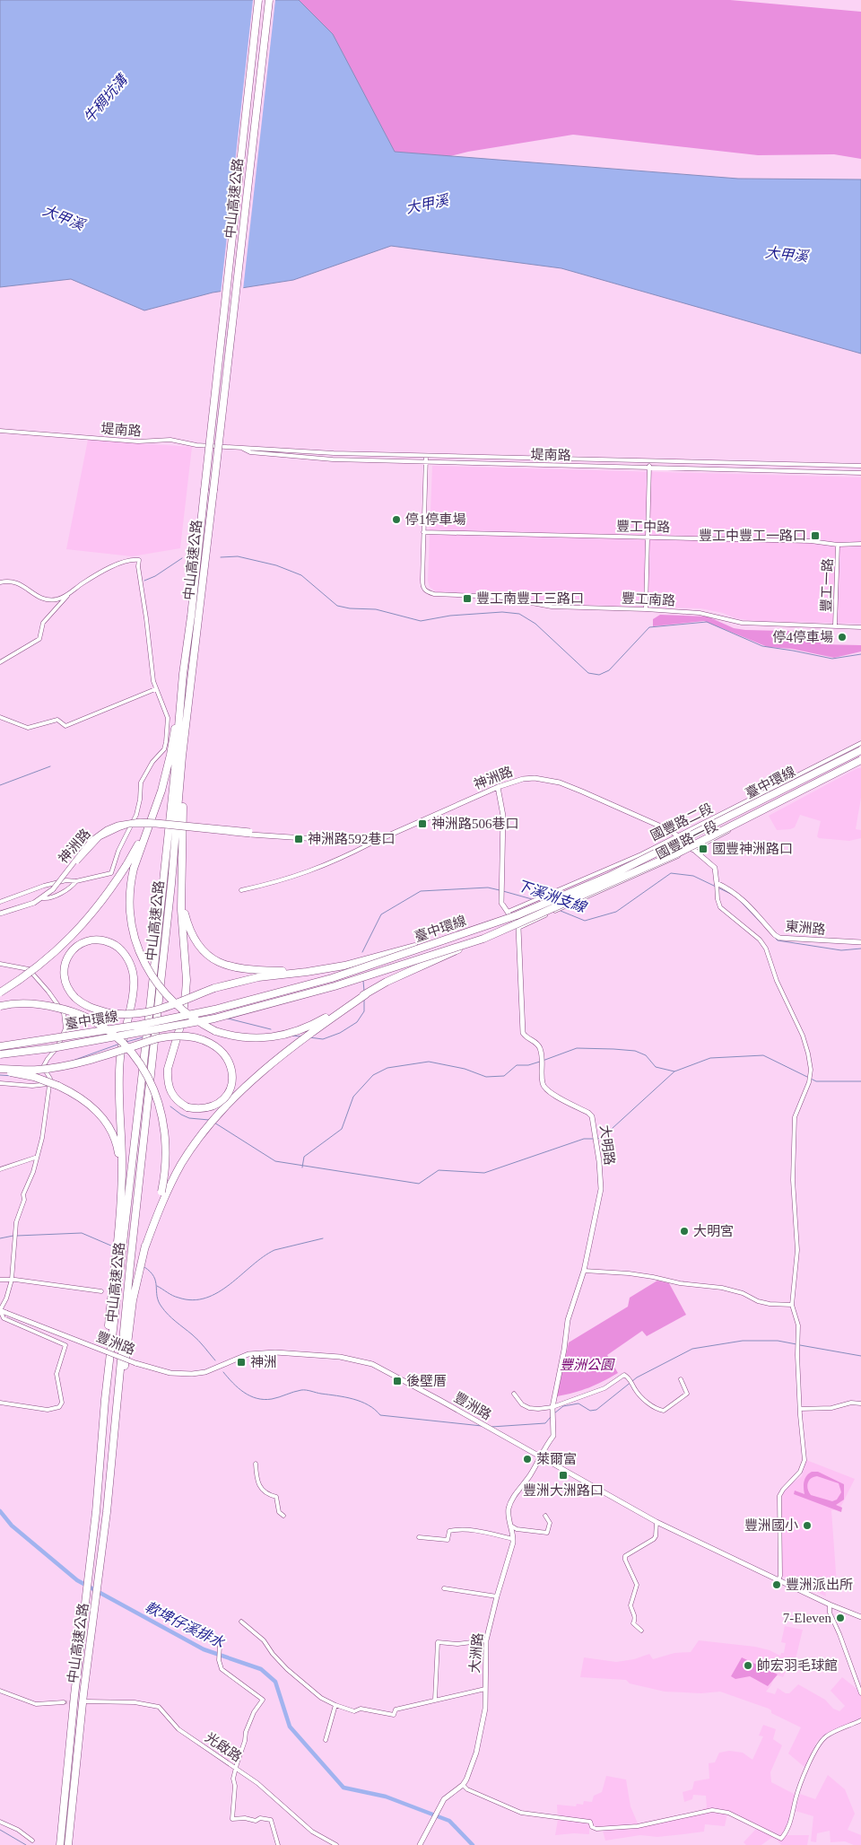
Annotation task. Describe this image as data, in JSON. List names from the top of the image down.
{
  "streets": {
    "highway": ["中山高速公路", "臺中環線"],
    "street": [
      "堤南路",
      "豐工中路",
      "豐工一路",
      "豐工南路",
      "神洲路",
      "國豐路二段",
      "國豐路一段",
      "東洲路",
      "大明路",
      "豐洲路",
      "大洲路",
      "光啟路"
    ]
  },
  "crossings": [
    ["豐工中路", "豐工一路"],
    ["豐工中路", "豐工南路"],
    ["豐工一路", "豐工南路"],
    ["神洲路", "國豐路二段"],
    ["神洲路", "國豐路一段"],
    ["神洲路", "東洲路"],
    ["臺中環線", "國豐路一段"],
    ["國豐路一段", "大明路"],
    ["大明路", "豐洲路"],
    ["大明路", "大洲路"],
    ["豐洲路", "大洲路"]
  ],
  "water": [
    "牛稠坑溝",
    "大甲溪",
    "下溪洲支線",
    "軟埤仔溪排水"
  ],
  "parks": ["豐洲公園"],
  "places": {
    "other": [
      "停1停車場",
      "停4停車場",
      "大明宮",
      "萊爾富",
      "豐洲國小",
      "豐洲派出所",
      "7-Eleven",
      "帥宏羽毛球館"
    ],
    "transit": [
      "豐工中豐工一路口",
      "豐工南豐工三路口",
      "神洲路506巷口",
      "神洲路592巷口",
      "國豐神洲路口",
      "神洲",
      "後壁厝",
      "豐洲大洲路口"
    ]
  }
}
